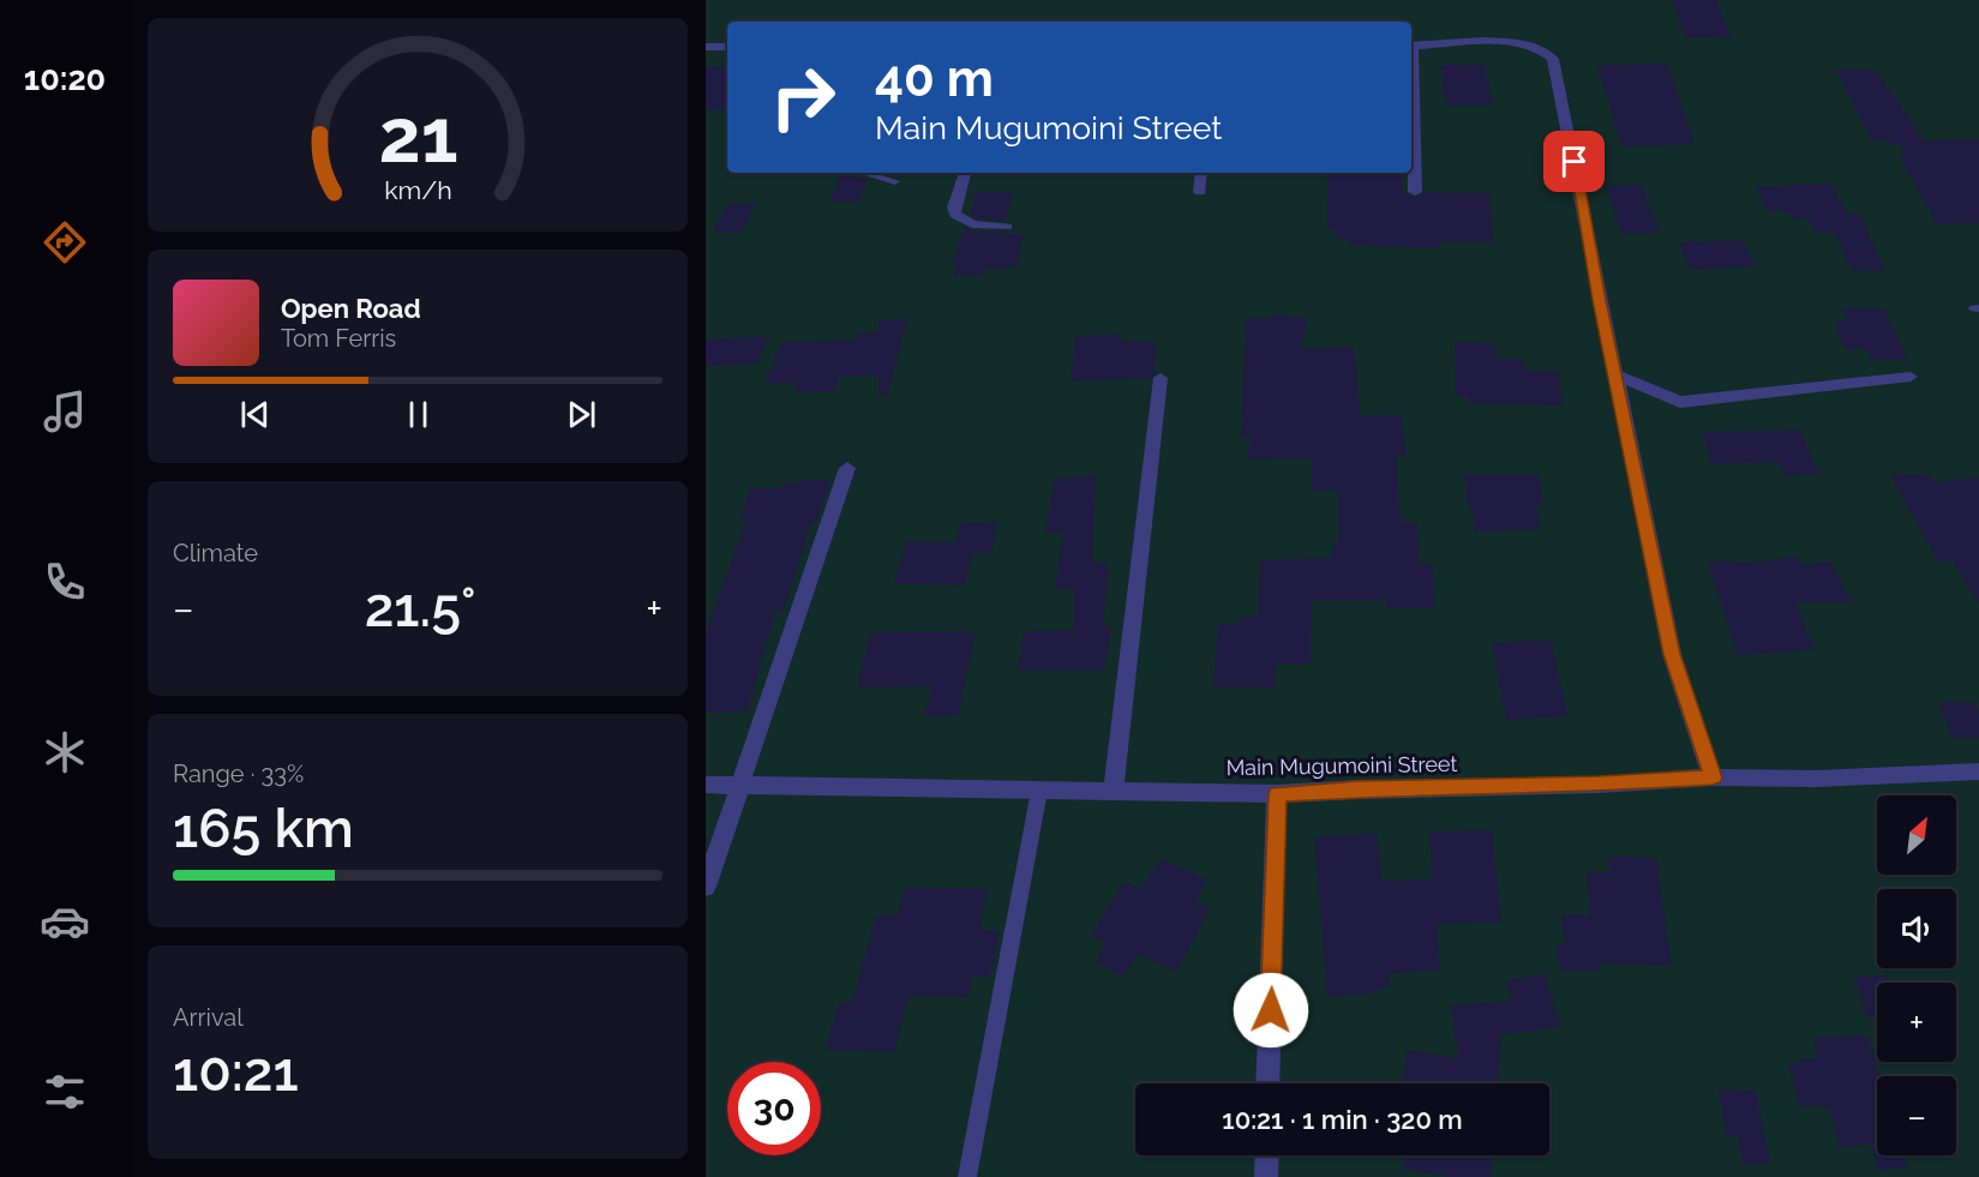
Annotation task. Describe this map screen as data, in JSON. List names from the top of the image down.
{
  "streets": {
    "street": ["Main Mugumoini Street"]
  },
  "north": "top right",
  "page": {
    "tabs": "10:20",
    "turn": ["40 m", "Main Mugumoini Street"],
    "song": ["Open Road", "Tom Ferris"],
    "tile": [
      "Climate",
      ["Range · 33%", "165 km"],
      ["Arrival", "10:21"]
    ],
    "heat": ["−", "21.5°", "+"],
    "map_buttons": ["+", "−"],
    "limit": "30",
    "trip": "10:21 · 1 min · 320 m",
    "gauge": ["21", "km/h"]
  }
}
